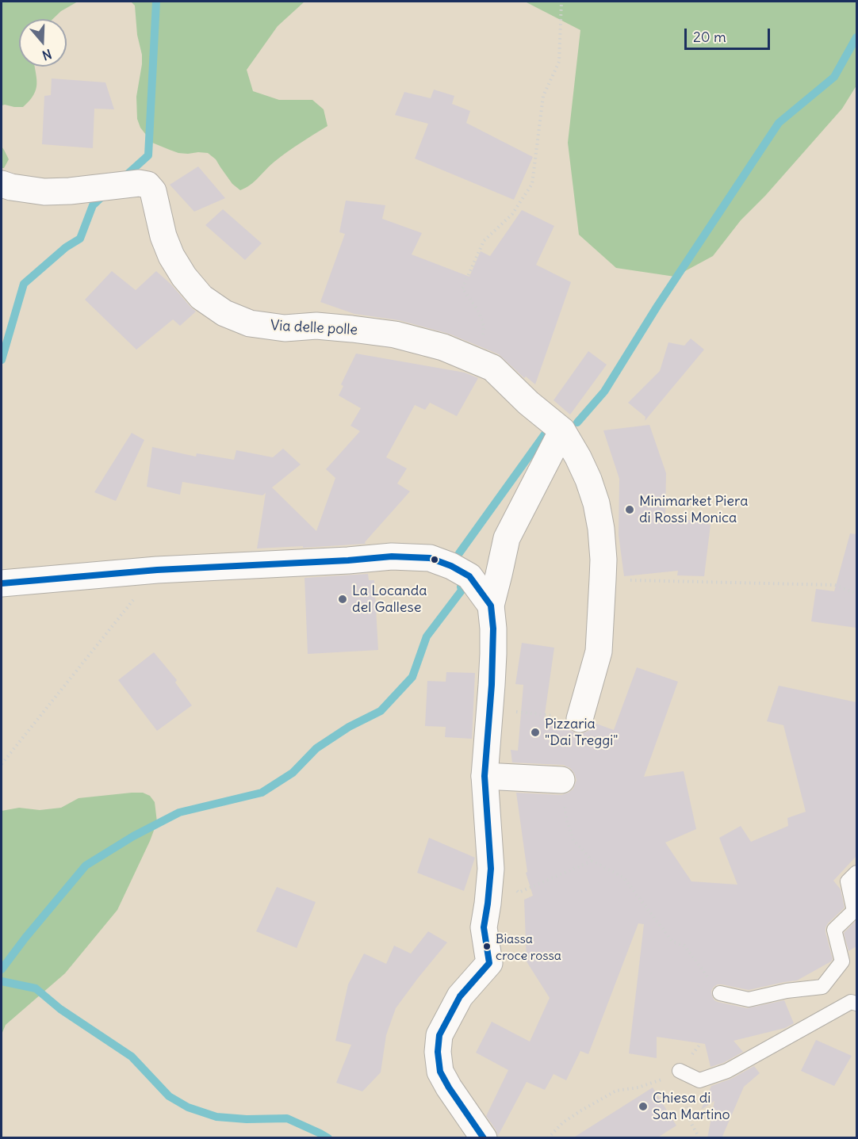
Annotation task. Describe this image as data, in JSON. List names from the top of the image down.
{
  "streets": {
    "street": ["Via delle polle"]
  },
  "places": [
    "Minimarket Piera di Rossi Monica",
    "La Locanda del Gallese",
    "Pizzaria \"Dai Treggi\"",
    "Biassa croce rossa",
    "Chiesa di San Martino"
  ],
  "scale_bar": "20 m",
  "north": "bottom"
}
